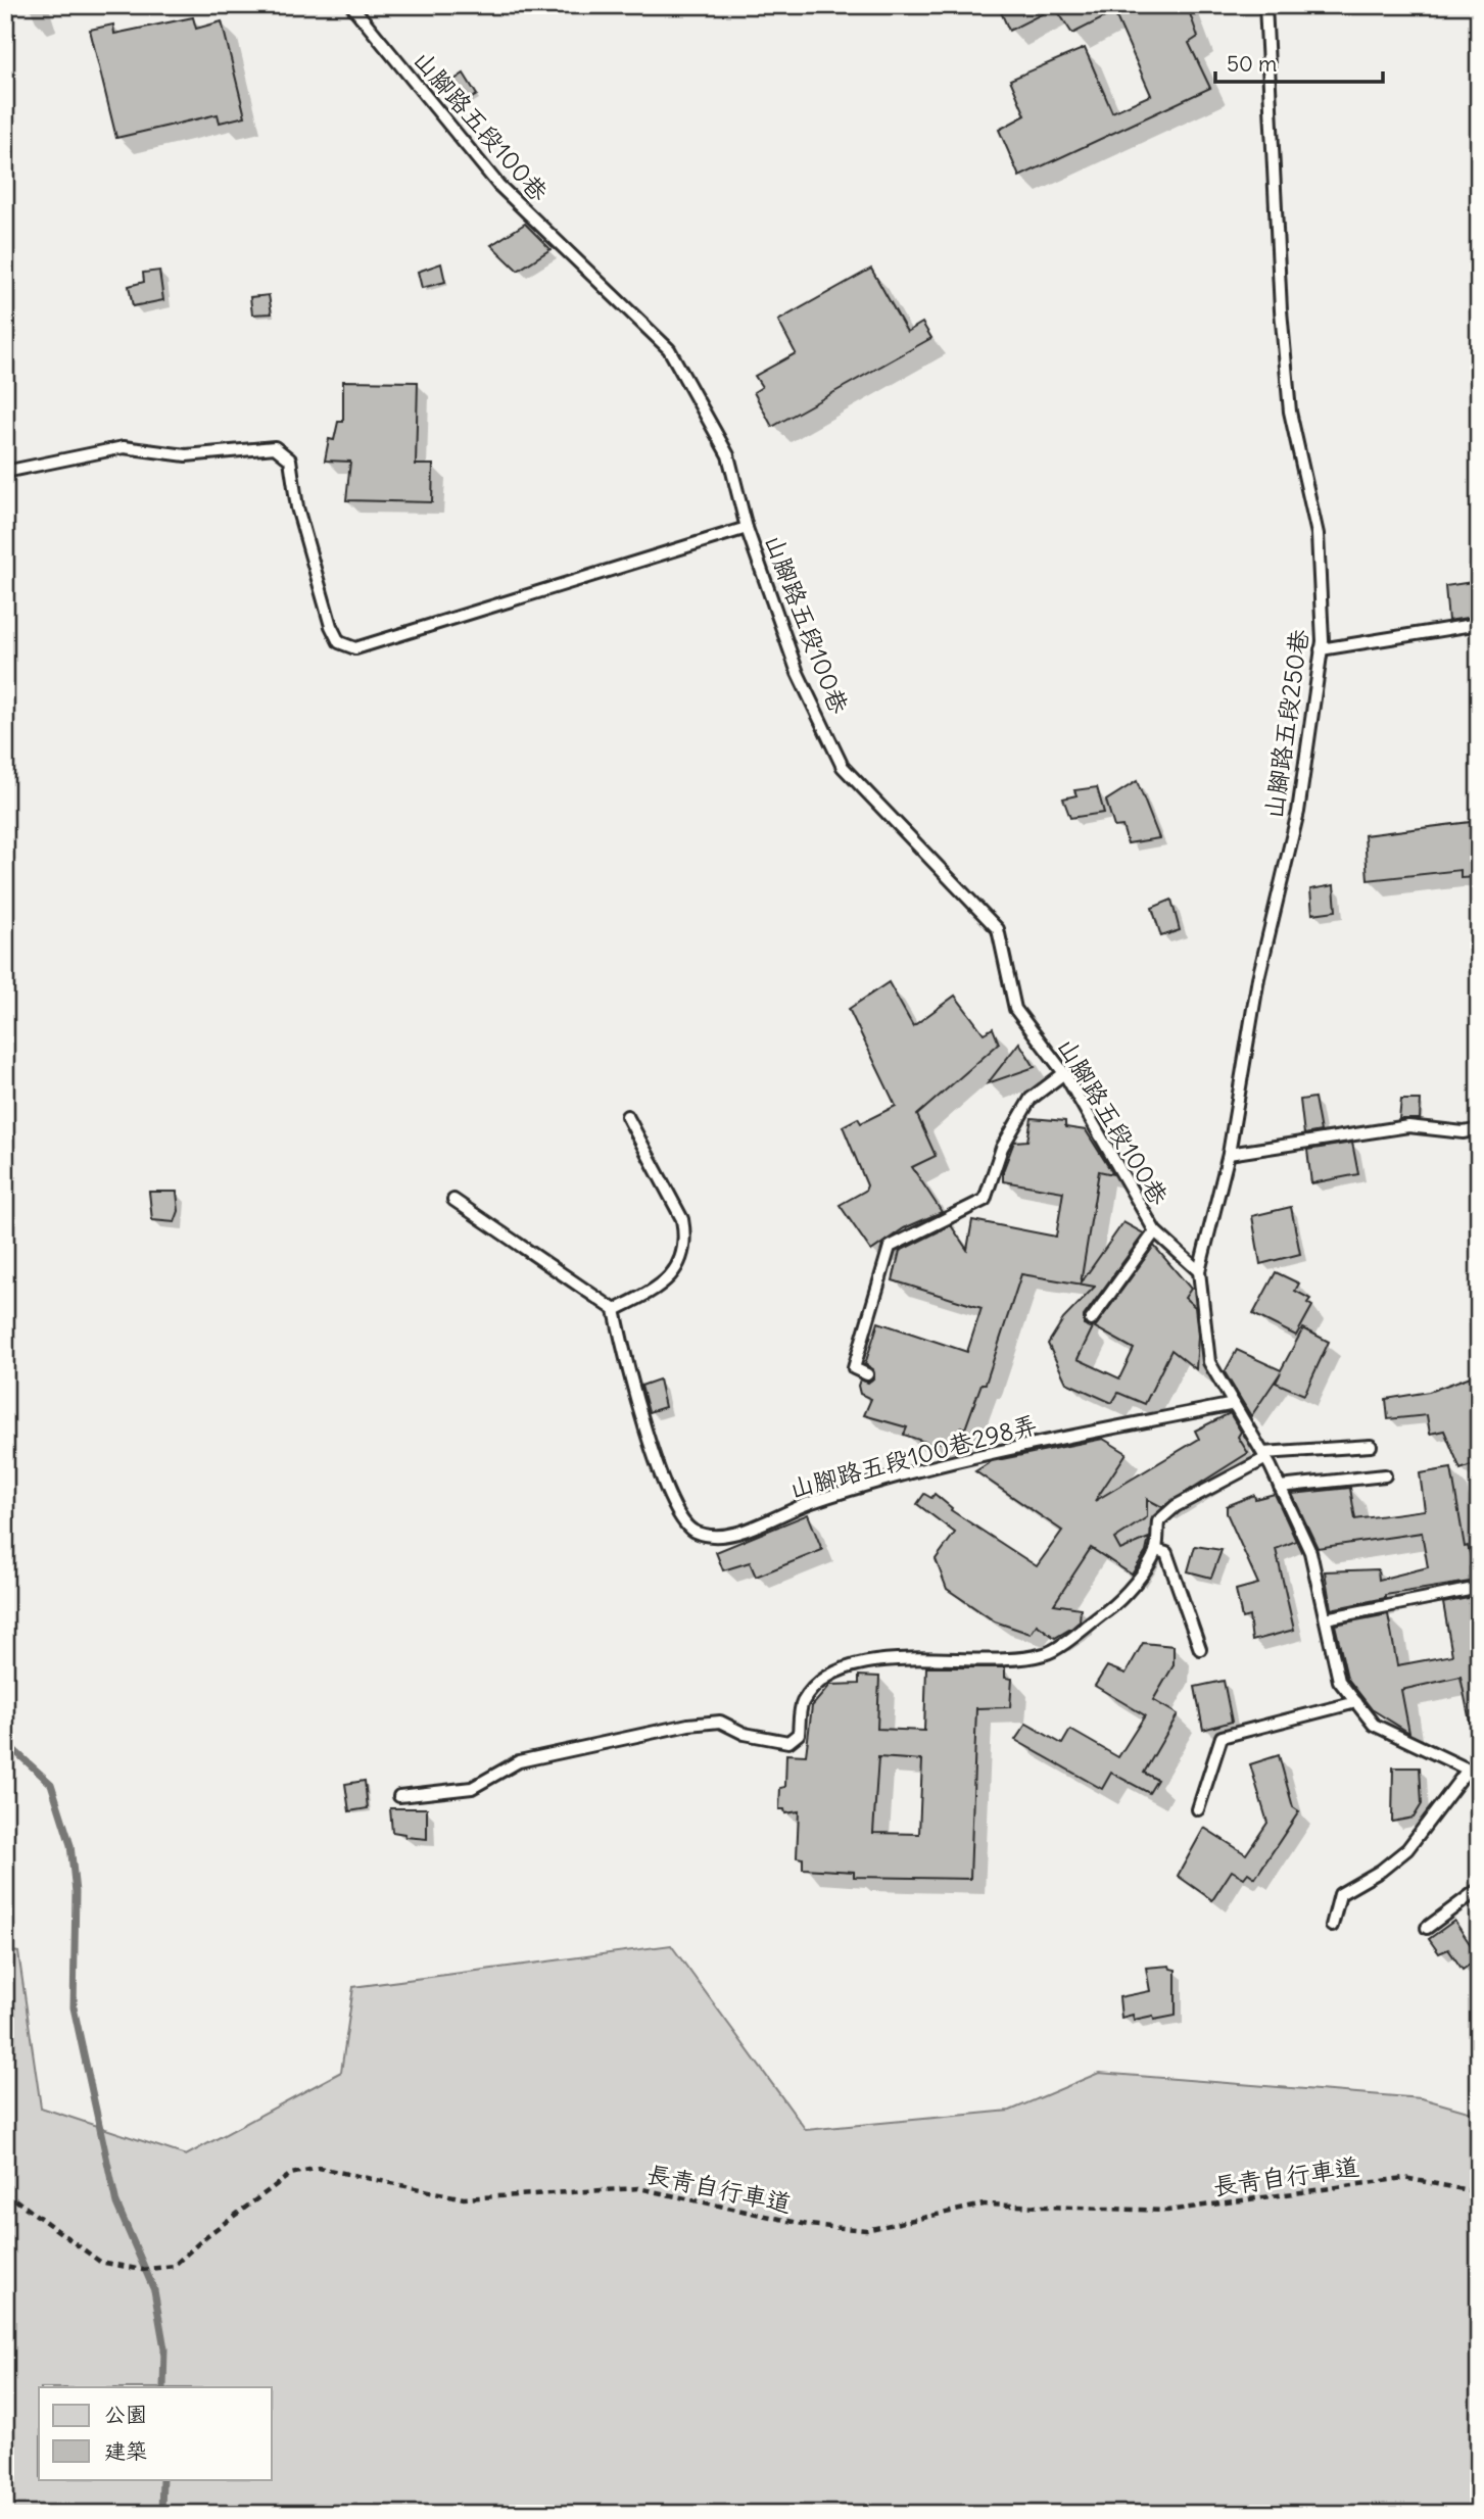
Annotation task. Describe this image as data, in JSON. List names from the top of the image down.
{
  "streets": {
    "lane": ["山腳路五段100巷", "山腳路五段250巷", "山腳路五段100巷298弄"],
    "path": ["長青自行車道"]
  },
  "crossings": [
    ["山腳路五段100巷", "山腳路五段250巷"]
  ],
  "legend": ["公園", "建築"],
  "scale_bar": "50 m"
}
